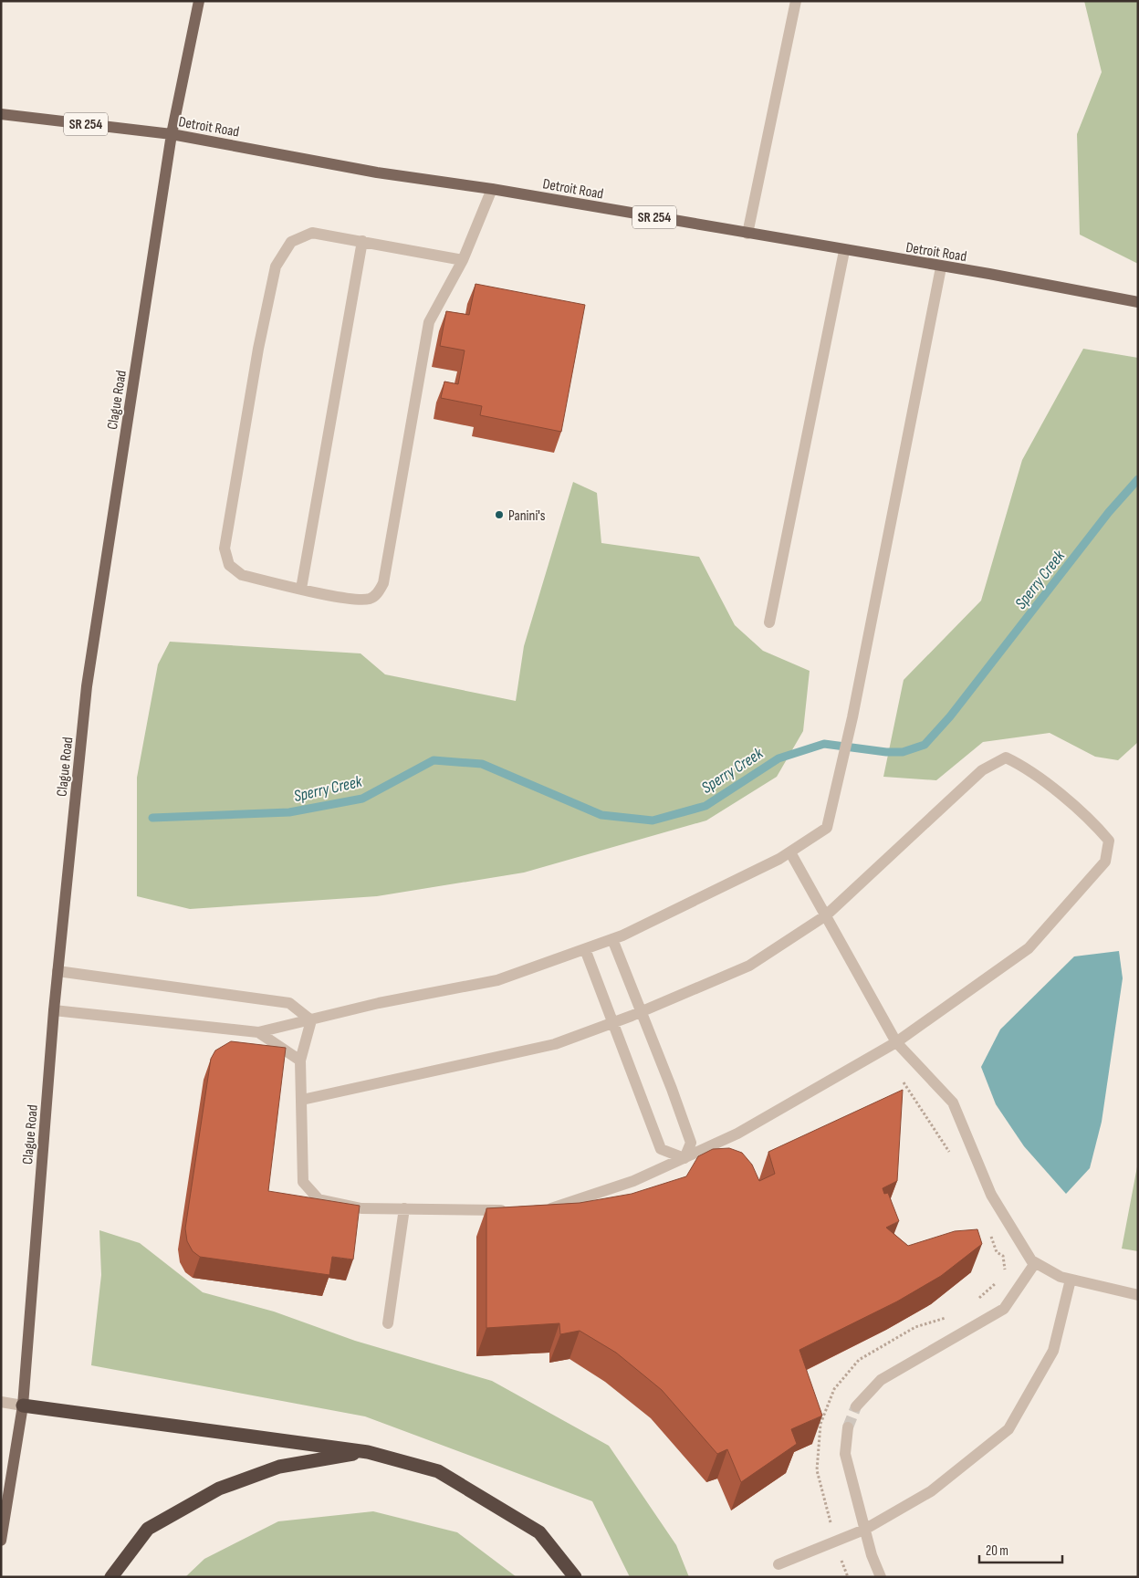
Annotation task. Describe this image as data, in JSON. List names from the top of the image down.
{
  "streets": {
    "main road": ["SR 254", "Detroit Road", "Clague Road"]
  },
  "crossings": [
    ["Detroit Road", "Clague Road"]
  ],
  "water": ["Sperry Creek"],
  "places": ["Panini's"],
  "scale_bar": "20 m"
}
